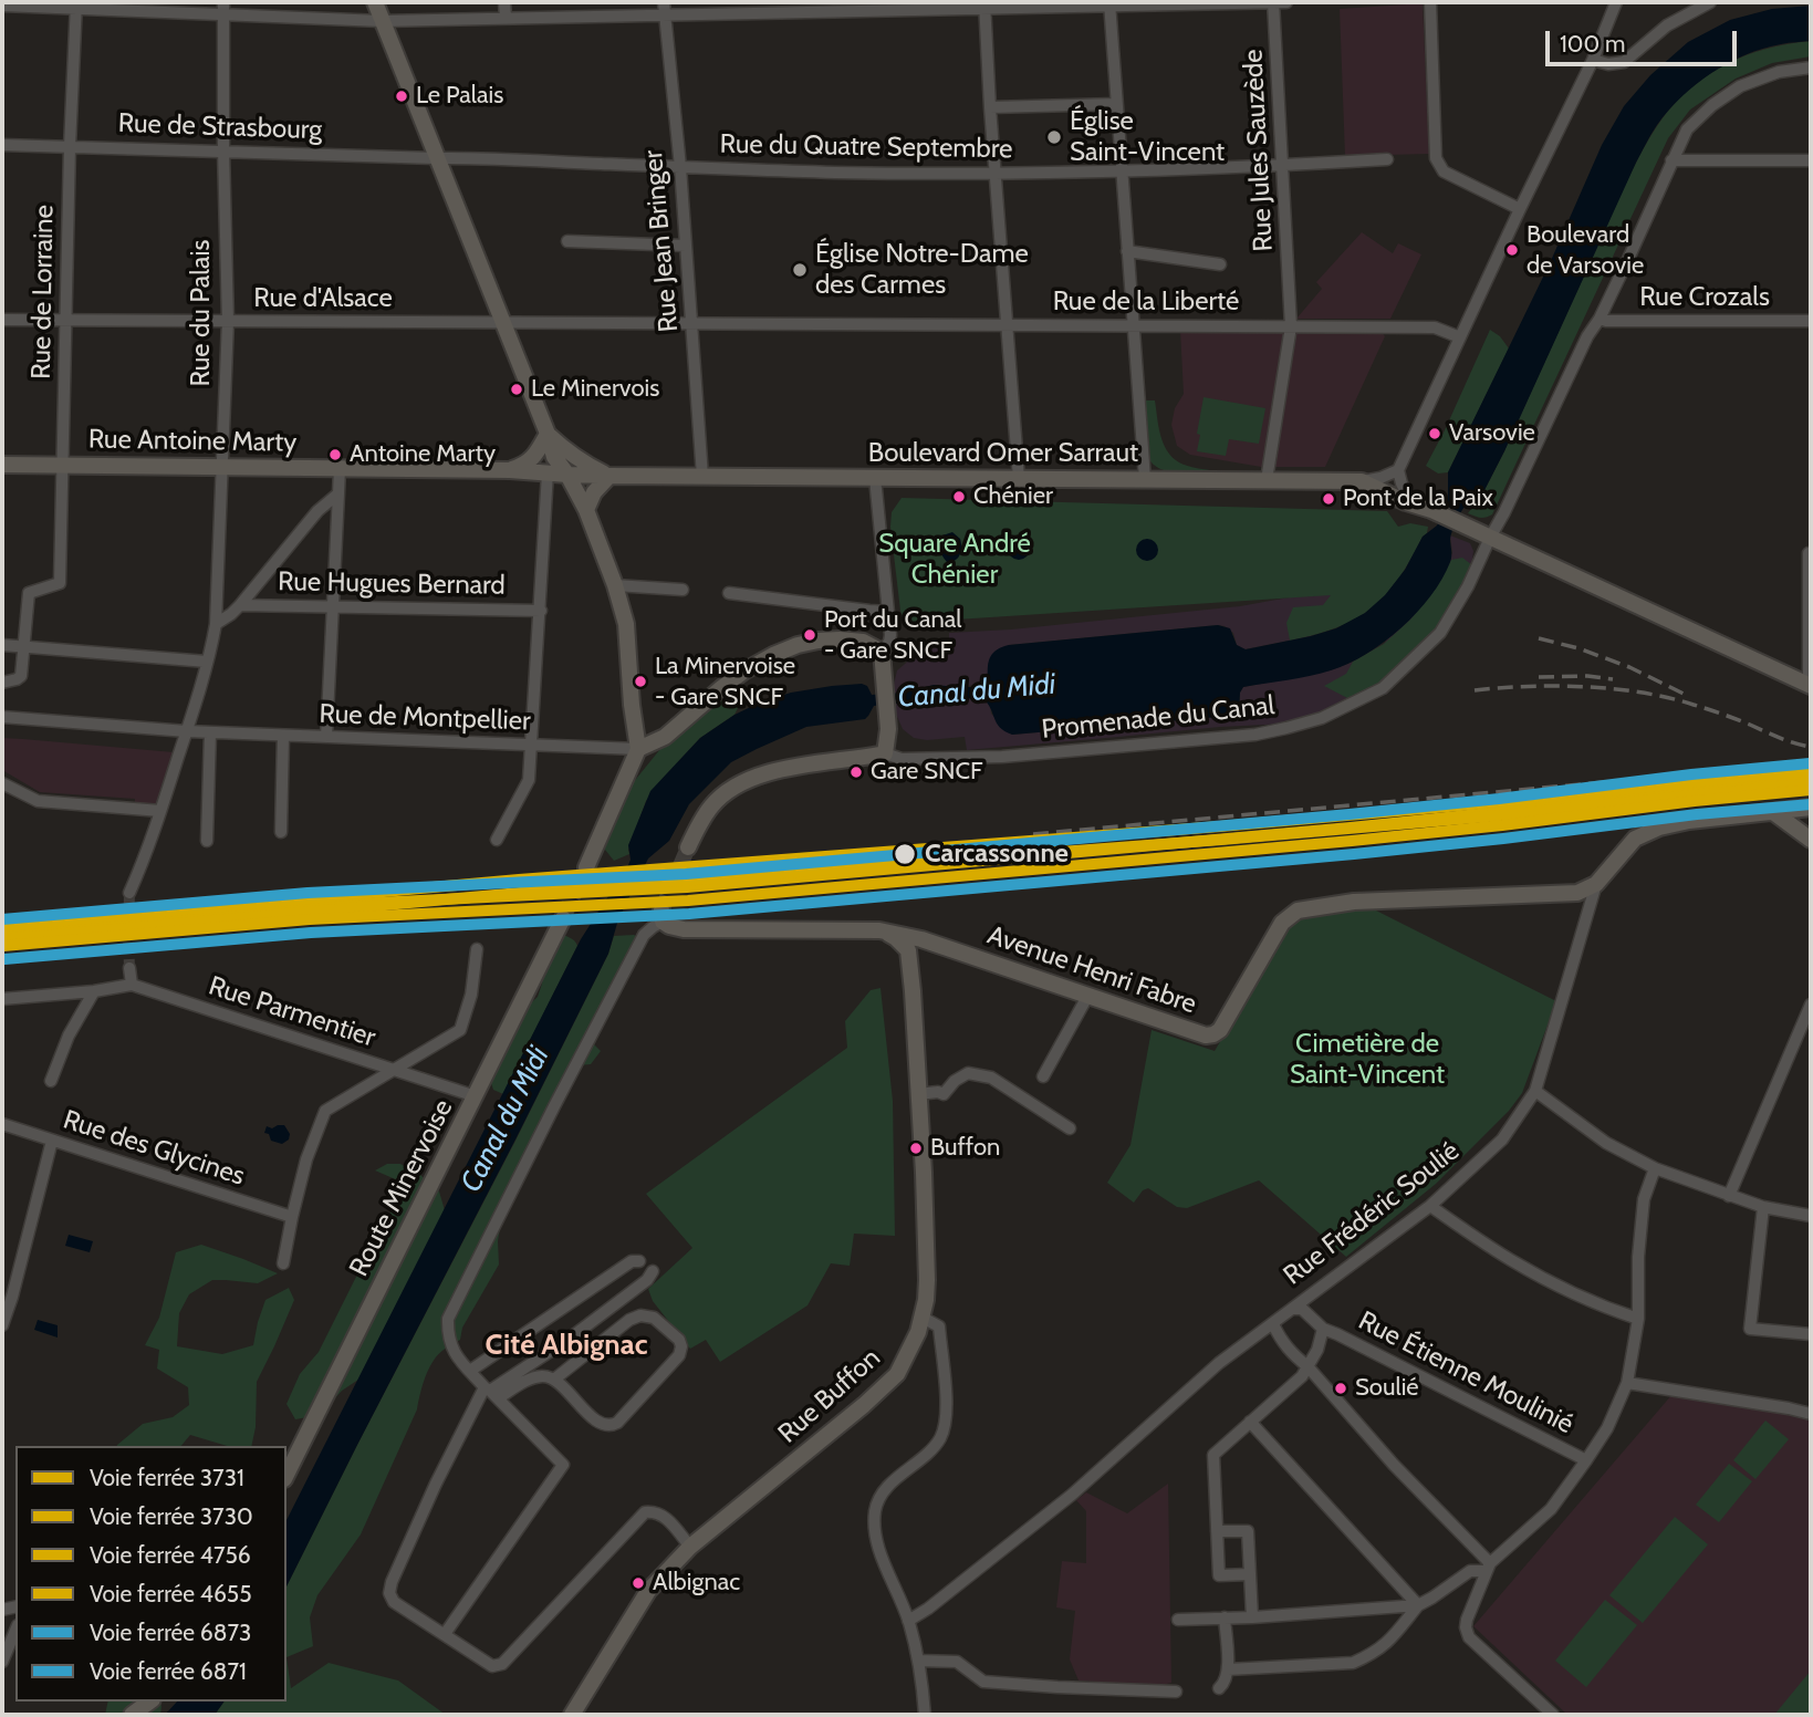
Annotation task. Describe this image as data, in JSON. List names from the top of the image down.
{
  "streets": {
    "street": [
      "Rue de Strasbourg",
      "Rue du Quatre Septembre",
      "Rue Jules Sauzède",
      "Rue Jean Bringer",
      "Rue de Lorraine",
      "Rue Crozals",
      "Rue d'Alsace",
      "Rue de la Liberté",
      "Rue du Palais",
      "Rue Antoine Marty",
      "Boulevard Omer Sarraut",
      "Rue Hugues Bernard",
      "Rue de Montpellier",
      "Promenade du Canal",
      "Avenue Henri Fabre",
      "Rue Parmentier",
      "Rue des Glycines",
      "Route Minervoise",
      "Rue Frédéric Soulié",
      "Rue Étienne Moulinié",
      "Rue Buffon"
    ]
  },
  "crossings": [
    ["Rue de Strasbourg", "Rue du Quatre Septembre"],
    ["Rue de Strasbourg", "Rue de Lorraine"],
    ["Rue de Strasbourg", "Rue du Palais"],
    ["Rue du Quatre Septembre", "Rue Jules Sauzède"],
    ["Rue du Quatre Septembre", "Rue Jean Bringer"],
    ["Rue Jules Sauzède", "Rue de la Liberté"],
    ["Rue Jules Sauzède", "Boulevard Omer Sarraut"],
    ["Rue Jean Bringer", "Rue de la Liberté"],
    ["Rue Jean Bringer", "Boulevard Omer Sarraut"],
    ["Rue de Lorraine", "Rue d'Alsace"],
    ["Rue de Lorraine", "Rue Antoine Marty"],
    ["Rue Crozals", "Promenade du Canal"],
    ["Rue d'Alsace", "Rue de la Liberté"],
    ["Rue d'Alsace", "Rue du Palais"],
    ["Rue du Palais", "Rue Antoine Marty"],
    ["Rue du Palais", "Rue de Montpellier"],
    ["Rue Antoine Marty", "Boulevard Omer Sarraut"],
    ["Boulevard Omer Sarraut", "Promenade du Canal"],
    ["Avenue Henri Fabre", "Rue Frédéric Soulié"],
    ["Avenue Henri Fabre", "Rue Buffon"],
    ["Rue Parmentier", "Route Minervoise"],
    ["Rue Frédéric Soulié", "Rue Étienne Moulinié"]
  ],
  "districts": ["Cité Albignac"],
  "water": ["Canal du Midi"],
  "parks": ["Square André Chénier", "Cimetière de Saint-Vincent"],
  "places": [
    "Le Palais",
    "Église Saint-Vincent",
    "Boulevard de Varsovie",
    "Église Notre-Dame des Carmes",
    "Le Minervois",
    "Varsovie",
    "Antoine Marty",
    "Chénier",
    "Pont de la Paix",
    "Port du Canal - Gare SNCF",
    "La Minervoise - Gare SNCF",
    "Gare SNCF",
    "Carcassonne",
    "Buffon",
    "Soulié",
    "Albignac"
  ],
  "lines": [
    "rail line 6873",
    "rail line 3730",
    "rail line 3731",
    "rail line 4756",
    "rail line 4655",
    "rail line 6871"
  ],
  "legend": [
    "Voie ferrée 3731",
    "Voie ferrée 3730",
    "Voie ferrée 4756",
    "Voie ferrée 4655",
    "Voie ferrée 6873",
    "Voie ferrée 6871"
  ],
  "scale_bar": "100 m"
}
